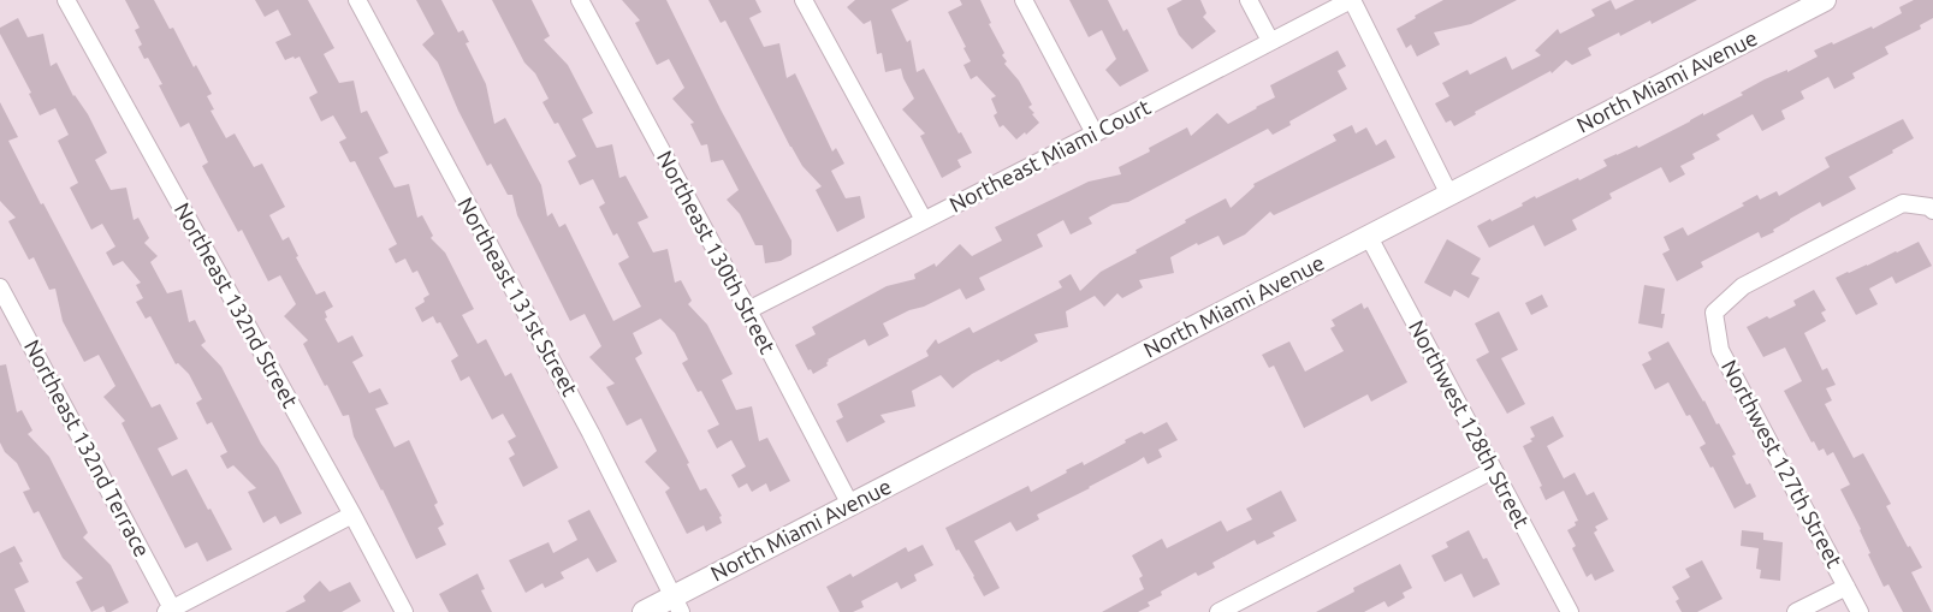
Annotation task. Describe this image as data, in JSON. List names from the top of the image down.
{
  "streets": {
    "street": [
      "North Miami Avenue",
      "Northeast Miami Court",
      "Northeast 130th Street",
      "Northeast 131st Street",
      "Northeast 132nd Street",
      "Northwest 128th Street",
      "Northeast 132nd Terrace",
      "Northwest 127th Street"
    ]
  },
  "crossings": [
    ["North Miami Avenue", "Northeast 130th Street"],
    ["North Miami Avenue", "Northeast 131st Street"],
    ["North Miami Avenue", "Northwest 128th Street"],
    ["Northeast Miami Court", "Northeast 130th Street"]
  ]
}
